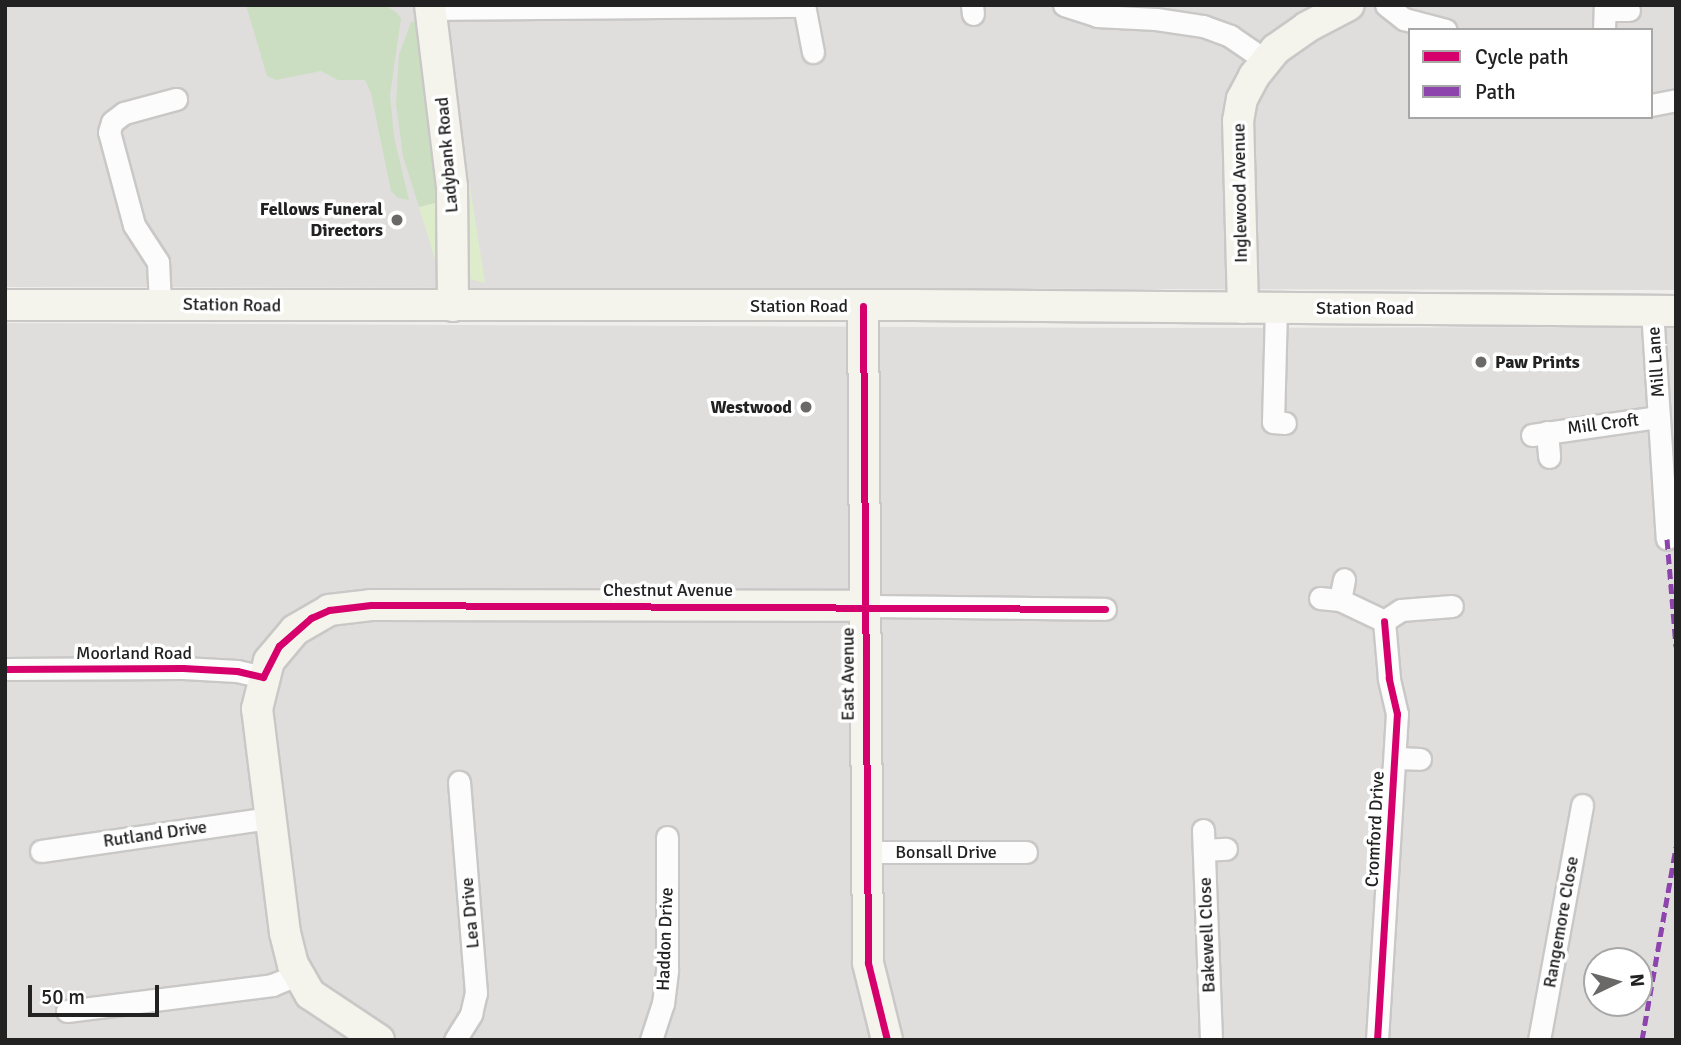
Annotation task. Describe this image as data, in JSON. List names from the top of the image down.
{
  "streets": {
    "street": [
      "Ladybank Road",
      "Inglewood Avenue",
      "Station Road",
      "Mill Lane",
      "Mill Croft",
      "Chestnut Avenue",
      "Moorland Road",
      "East Avenue",
      "Cromford Drive",
      "Rutland Drive",
      "Bonsall Drive",
      "Lea Drive",
      "Rangemore Close",
      "Bakewell Close",
      "Haddon Drive"
    ]
  },
  "crossings": [
    ["Ladybank Road", "Station Road"],
    ["Inglewood Avenue", "Station Road"],
    ["Station Road", "Mill Lane"],
    ["Station Road", "East Avenue"],
    ["Mill Lane", "Mill Croft"],
    ["Chestnut Avenue", "Moorland Road"],
    ["Chestnut Avenue", "East Avenue"],
    ["Chestnut Avenue", "Rutland Drive"],
    ["East Avenue", "Bonsall Drive"]
  ],
  "places": ["Fellows Funeral Directors", "Paw Prints", "Westwood"],
  "legend": ["Cycle path", "Path"],
  "scale_bar": "50 m",
  "north": "right"
}
